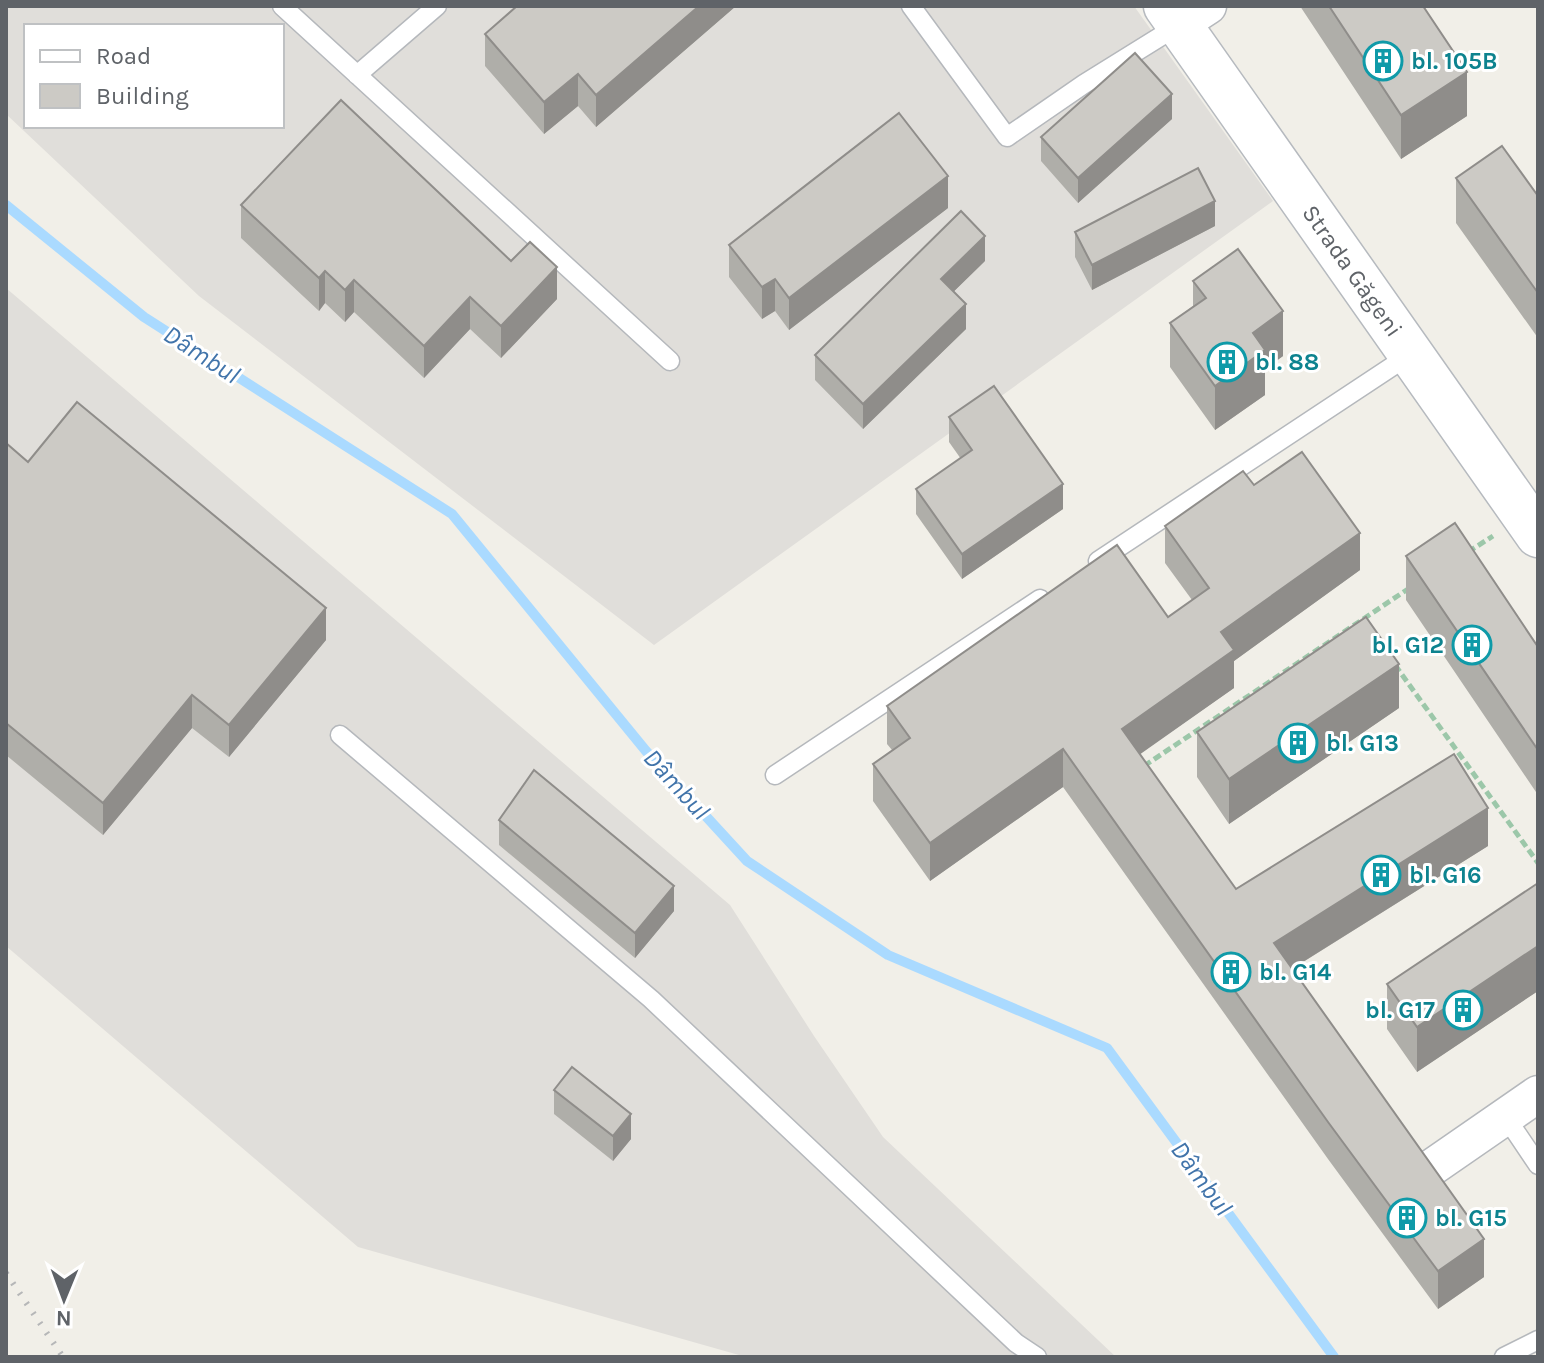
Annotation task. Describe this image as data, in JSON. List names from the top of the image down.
{
  "streets": {
    "main road": ["Strada Găgeni"]
  },
  "water": ["Dâmbul"],
  "places": {
    "building": [
      "bl. 105B",
      "bl. 88",
      "bl. G12",
      "bl. G13",
      "bl. G16",
      "bl. G14",
      "bl. G17",
      "bl. G15"
    ]
  },
  "legend": ["Road", "Building"],
  "north": "bottom"
}
